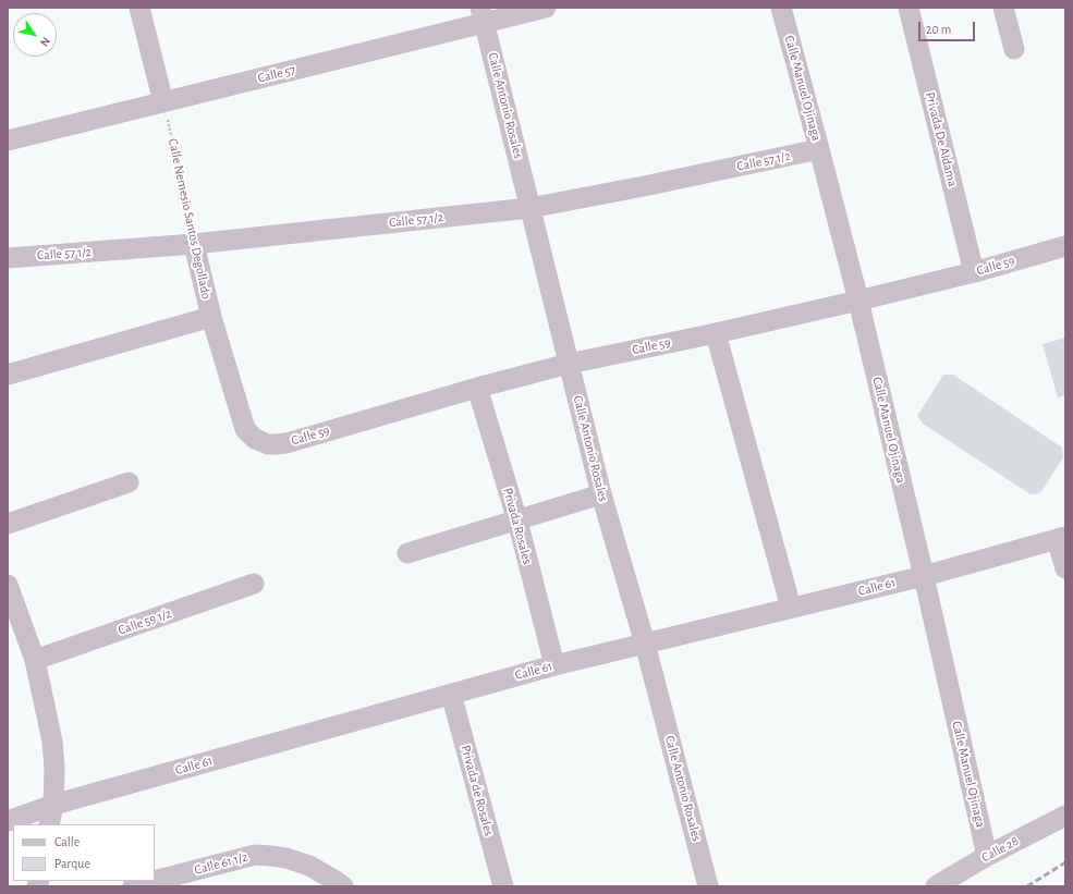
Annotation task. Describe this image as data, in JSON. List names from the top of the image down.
{
  "streets": {
    "street": [
      "Calle 57",
      "Calle Manuel Ojinaga",
      "Calle Antonio Rosales",
      "Privada De Aldama",
      "Calle 57 1/2",
      "Calle Nemesio Santos Degollado",
      "Calle 59",
      "Privada Rosales",
      "Calle 61",
      "Calle 59 1/2",
      "Privada de Rosales",
      "Calle 28",
      "Calle 61 1/2"
    ]
  },
  "crossings": [
    ["Calle 57", "Calle Antonio Rosales"],
    ["Calle 57", "Calle Nemesio Santos Degollado"],
    ["Calle Manuel Ojinaga", "Calle 57 1/2"],
    ["Calle Manuel Ojinaga", "Calle 59"],
    ["Calle Manuel Ojinaga", "Calle 61"],
    ["Calle Manuel Ojinaga", "Calle 28"],
    ["Calle Antonio Rosales", "Calle 57 1/2"],
    ["Calle Antonio Rosales", "Calle 59"],
    ["Calle Antonio Rosales", "Calle 61"],
    ["Privada De Aldama", "Calle 59"],
    ["Calle 57 1/2", "Calle Nemesio Santos Degollado"],
    ["Calle Nemesio Santos Degollado", "Calle 59"],
    ["Calle 59", "Privada Rosales"],
    ["Privada Rosales", "Calle 61"],
    ["Calle 61", "Privada de Rosales"]
  ],
  "legend": ["Calle", "Parque"],
  "scale_bar": "20 m",
  "north": "bottom right"
}
